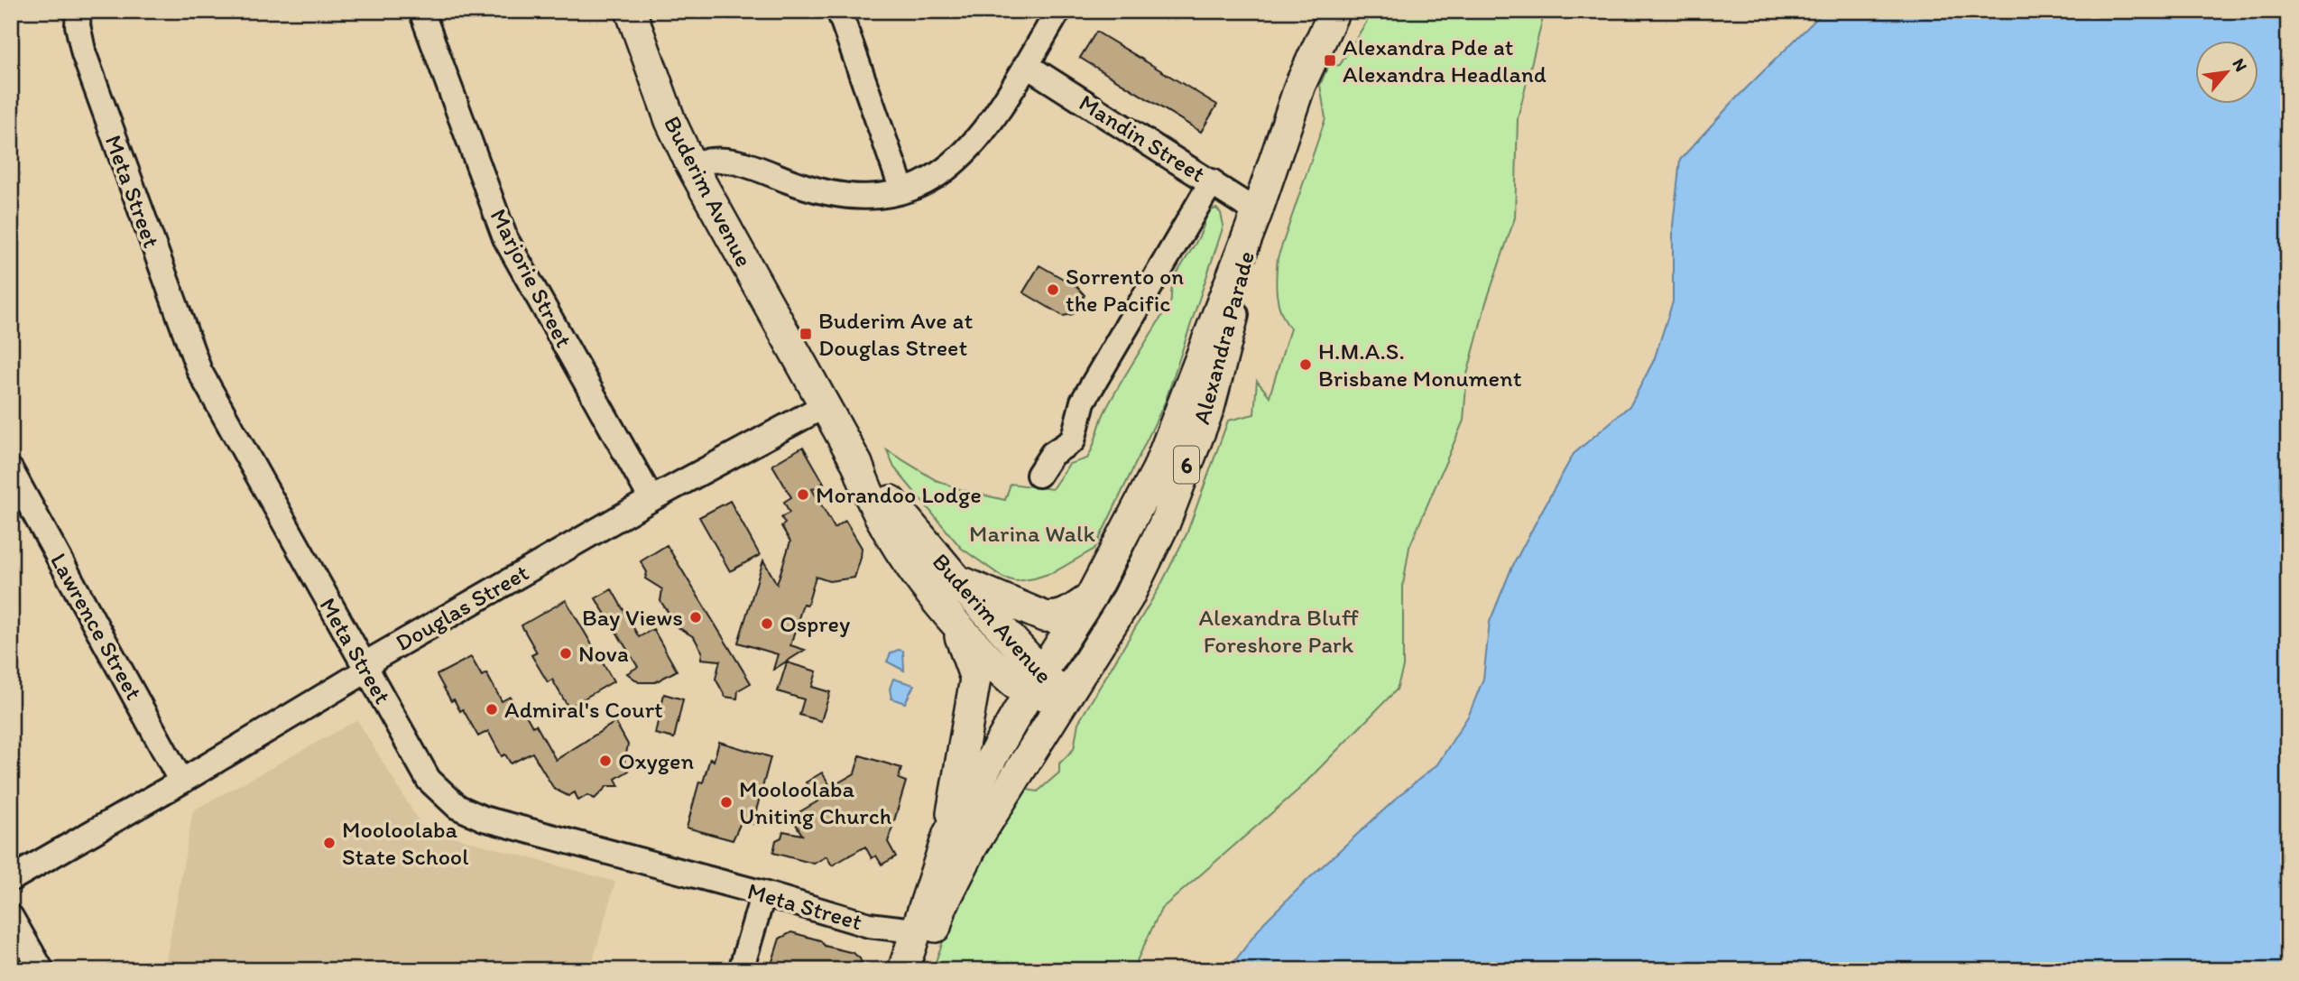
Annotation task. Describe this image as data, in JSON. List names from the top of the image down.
{
  "streets": {
    "main road": ["Buderim Avenue", "Alexandra Parade", "6"],
    "street": [
      "Mandin Street",
      "Meta Street",
      "Marjorie Street",
      "Douglas Street",
      "Lawrence Street"
    ]
  },
  "crossings": [
    ["Mandin Street", "Alexandra Parade"],
    ["Meta Street", "6"],
    ["Meta Street", "Douglas Street"],
    ["Buderim Avenue", "Alexandra Parade"],
    ["Buderim Avenue", "6"],
    ["Buderim Avenue", "Douglas Street"],
    ["Marjorie Street", "Douglas Street"],
    ["Alexandra Parade", "6"],
    ["Douglas Street", "Lawrence Street"]
  ],
  "parks": ["Marina Walk", "Alexandra Bluff Foreshore Park"],
  "places": {
    "transit": ["Alexandra Pde at Alexandra Headland", "Buderim Ave at Douglas Street"],
    "other": [
      "Sorrento on the Pacific",
      "H.M.A.S. Brisbane Monument",
      "Morandoo Lodge",
      "Bay Views",
      "Osprey",
      "Nova",
      "Admiral's Court",
      "Oxygen",
      "Mooloolaba Uniting Church",
      "Mooloolaba State School"
    ]
  },
  "north": "top right"
}
